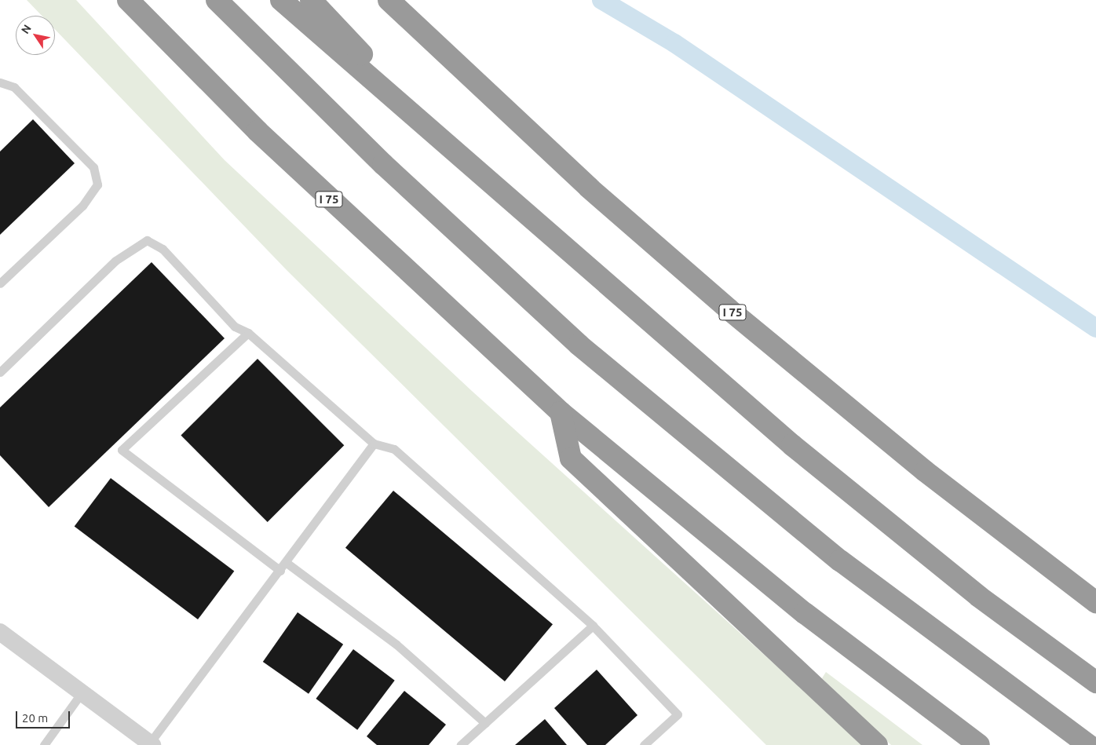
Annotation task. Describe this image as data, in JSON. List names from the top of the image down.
{
  "streets": {
    "highway": ["I 75"]
  },
  "scale_bar": "20 m",
  "north": "top left"
}
